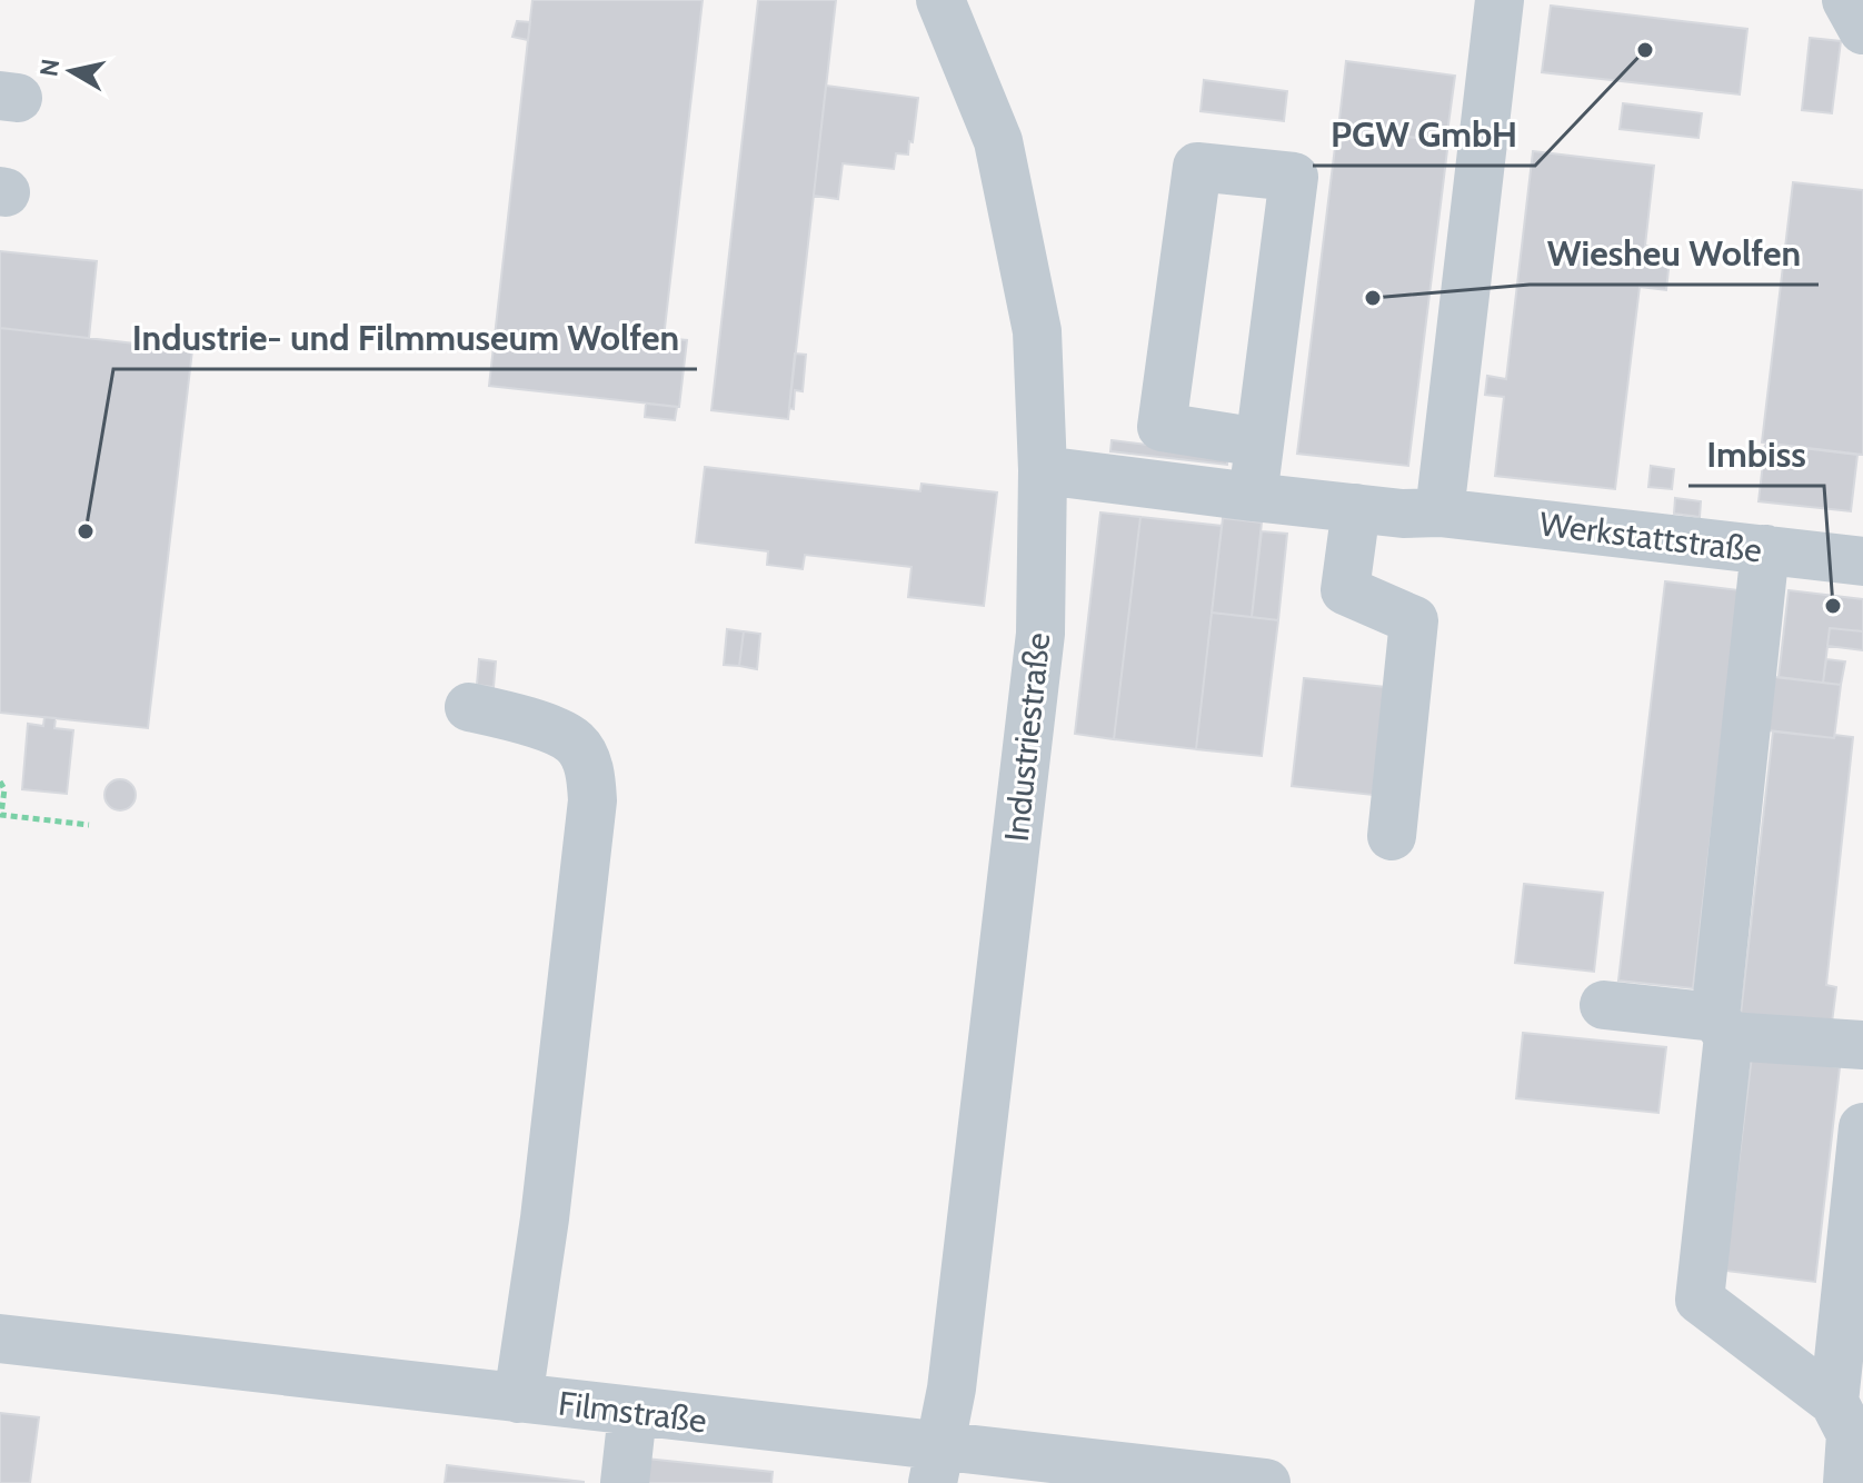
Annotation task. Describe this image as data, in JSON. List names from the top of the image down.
{
  "streets": {
    "street": ["Werkstattstraße", "Industriestraße", "Filmstraße"]
  },
  "crossings": [
    ["Werkstattstraße", "Industriestraße"],
    ["Industriestraße", "Filmstraße"]
  ],
  "places": [
    "PGW GmbH",
    "Wiesheu Wolfen",
    "Industrie- und Filmmuseum Wolfen",
    "Imbiss"
  ],
  "north": "left"
}
